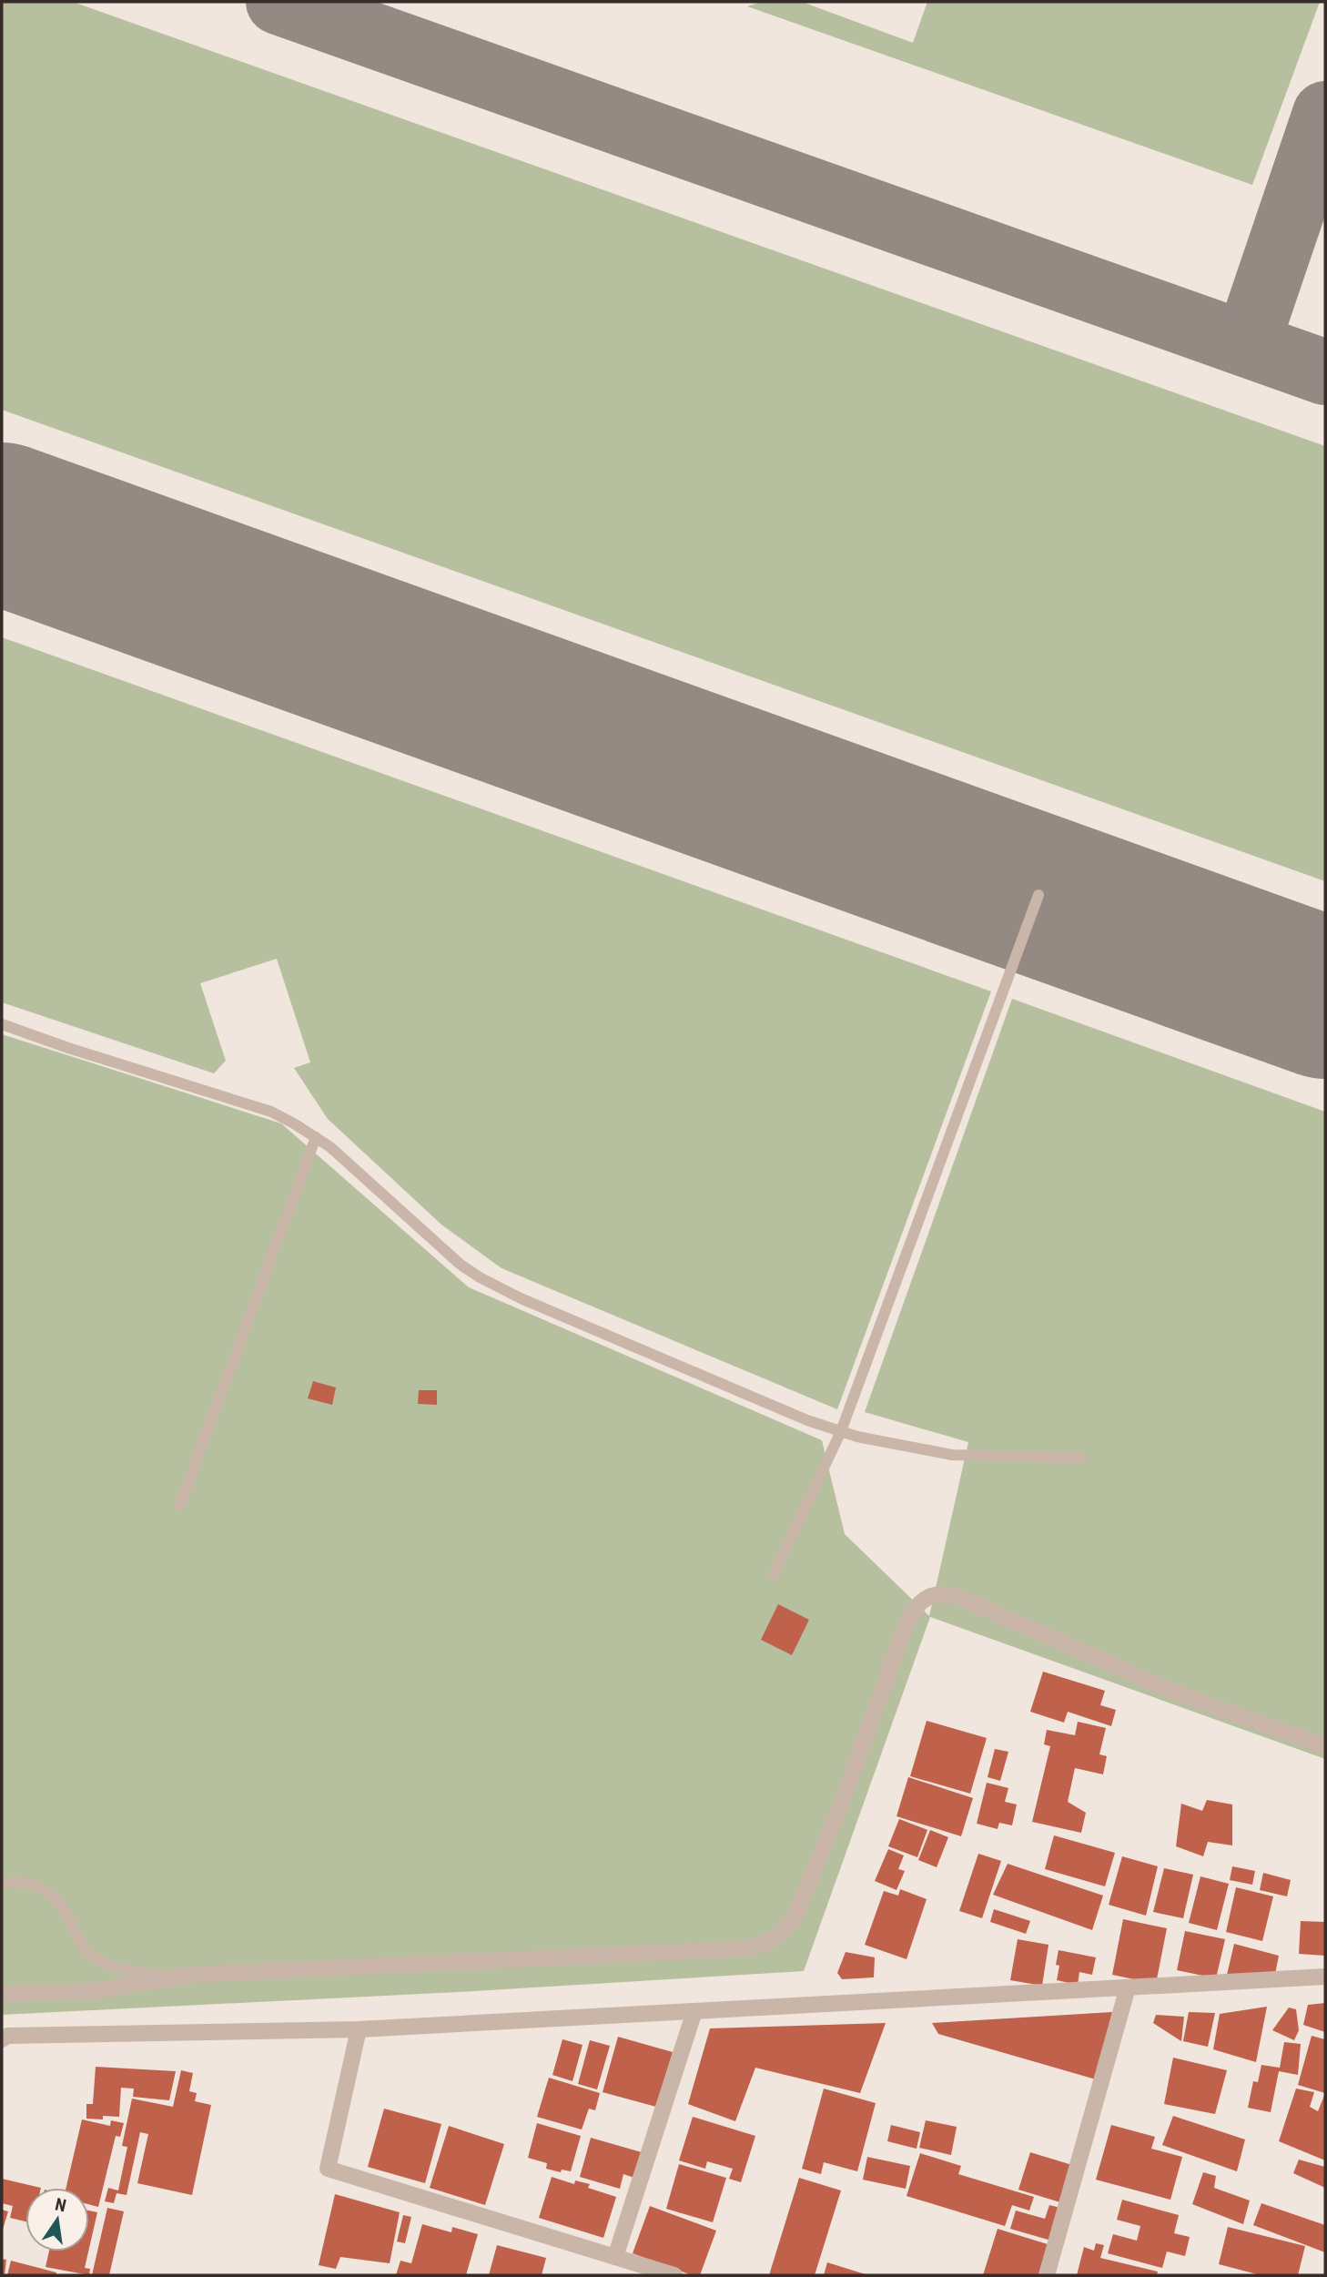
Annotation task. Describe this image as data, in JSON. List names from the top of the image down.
{
  "north": "top"
}
